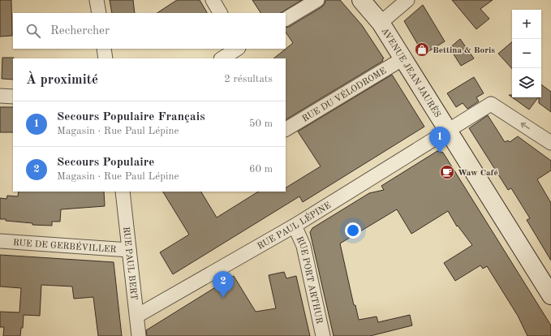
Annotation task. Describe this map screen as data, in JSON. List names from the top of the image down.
{
  "streets": {
    "main road": ["AVENUE JEAN JAURÈS"],
    "street": [
      "RUE DU VÉLODROME",
      "RUE PAUL LÉPINE",
      "RUE DE GERBÉVILLER",
      "RUE PAUL BERT",
      "RUE PORT ARTHUR"
    ]
  },
  "crossings": [
    ["AVENUE JEAN JAURÈS", "RUE DU VÉLODROME"],
    ["AVENUE JEAN JAURÈS", "RUE PAUL LÉPINE"],
    ["RUE PAUL LÉPINE", "RUE PAUL BERT"],
    ["RUE PAUL LÉPINE", "RUE PORT ARTHUR"],
    ["RUE DE GERBÉVILLER", "RUE PAUL BERT"]
  ],
  "places": {
    "shop": ["Bettina & Boris"],
    "cafe": ["Waw Café"]
  },
  "page": {
    "map_buttons": ["+", "−"],
    "search": "Rechercher",
    "heading": ["À proximité", "2 résultats"],
    "list": [
      {
        "mark": "1",
        "name": "Secours Populaire Français",
        "note": "Magasin · Rue Paul Lépine",
        "value": "50 m"
      },
      {
        "mark": "2",
        "name": "Secours Populaire",
        "note": "Magasin · Rue Paul Lépine",
        "value": "60 m"
      }
    ],
    "pins": ["1", "2"]
  }
}
